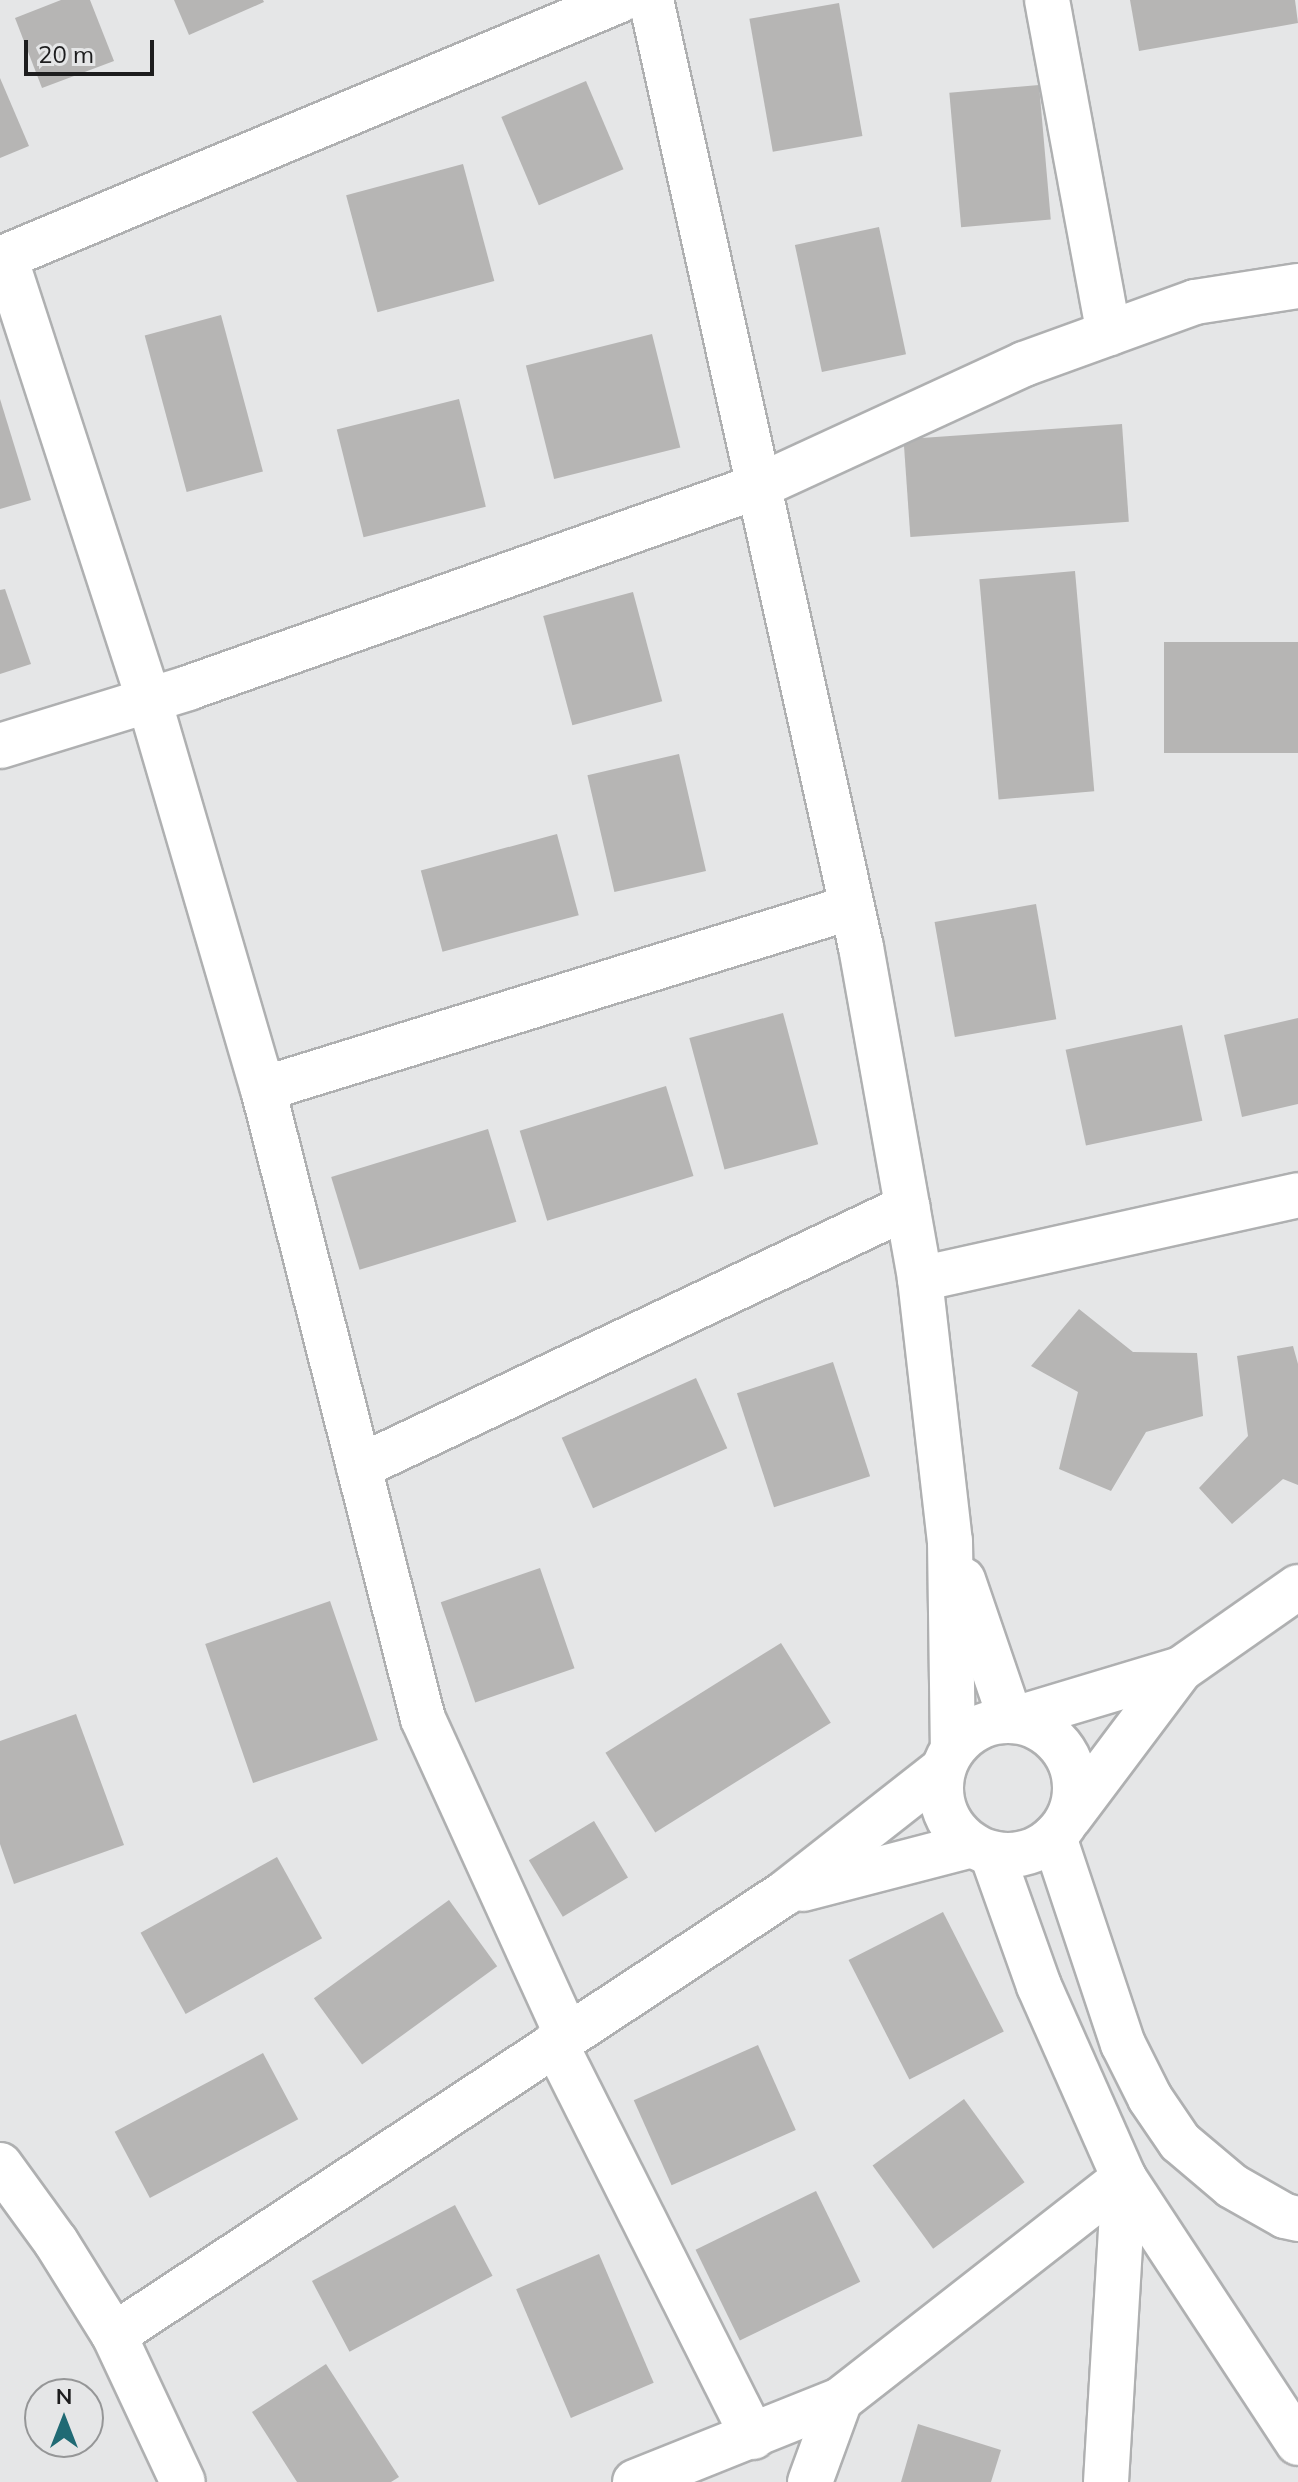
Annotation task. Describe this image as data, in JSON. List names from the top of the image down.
{
  "scale_bar": "20 m",
  "north": "top"
}
